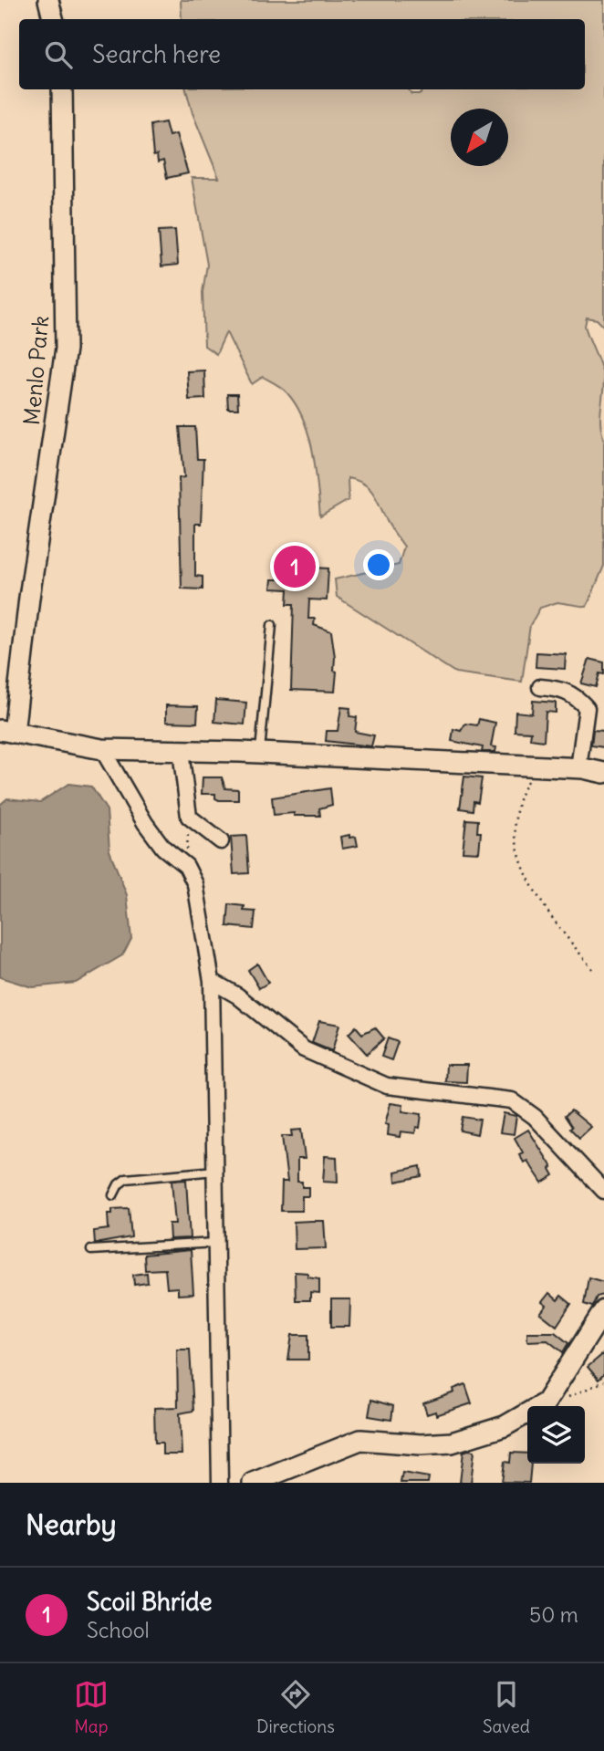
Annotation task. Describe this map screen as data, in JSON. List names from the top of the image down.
{
  "streets": {
    "street": ["Menlo Park"]
  },
  "north": "bottom left",
  "page": {
    "search": "Search here",
    "pins": "1",
    "heading": "Nearby",
    "list": [
      {
        "mark": "1",
        "name": "Scoil Bhríde",
        "note": "School",
        "value": "50 m"
      }
    ],
    "nav": ["Map", "Directions", "Saved"]
  }
}
